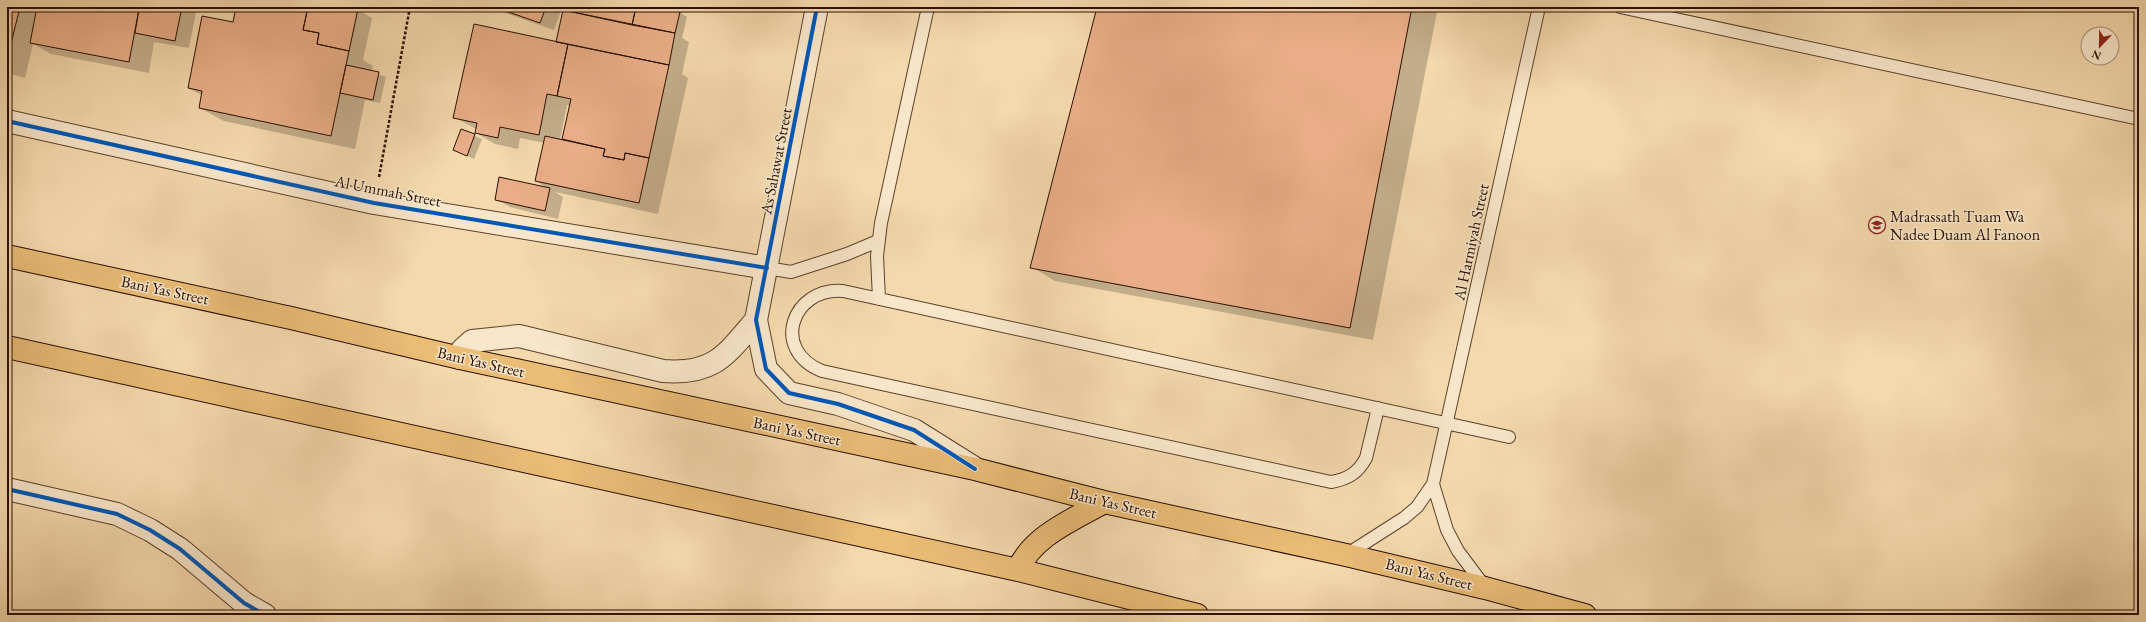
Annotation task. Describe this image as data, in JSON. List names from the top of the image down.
{
  "streets": {
    "main road": ["Bani Yas Street"],
    "street": ["As Sahawat Street", "Al Ummah Street"],
    "lane": ["Al Harmiyah Street"]
  },
  "crossings": [
    ["As Sahawat Street", "Al Ummah Street"],
    ["As Sahawat Street", "Bani Yas Street"],
    ["Al Harmiyah Street", "Bani Yas Street"]
  ],
  "places": {
    "school or university": ["Madrassath Tuam Wa Nadee Duam Al Fanoon"]
  },
  "north": "bottom"
}
